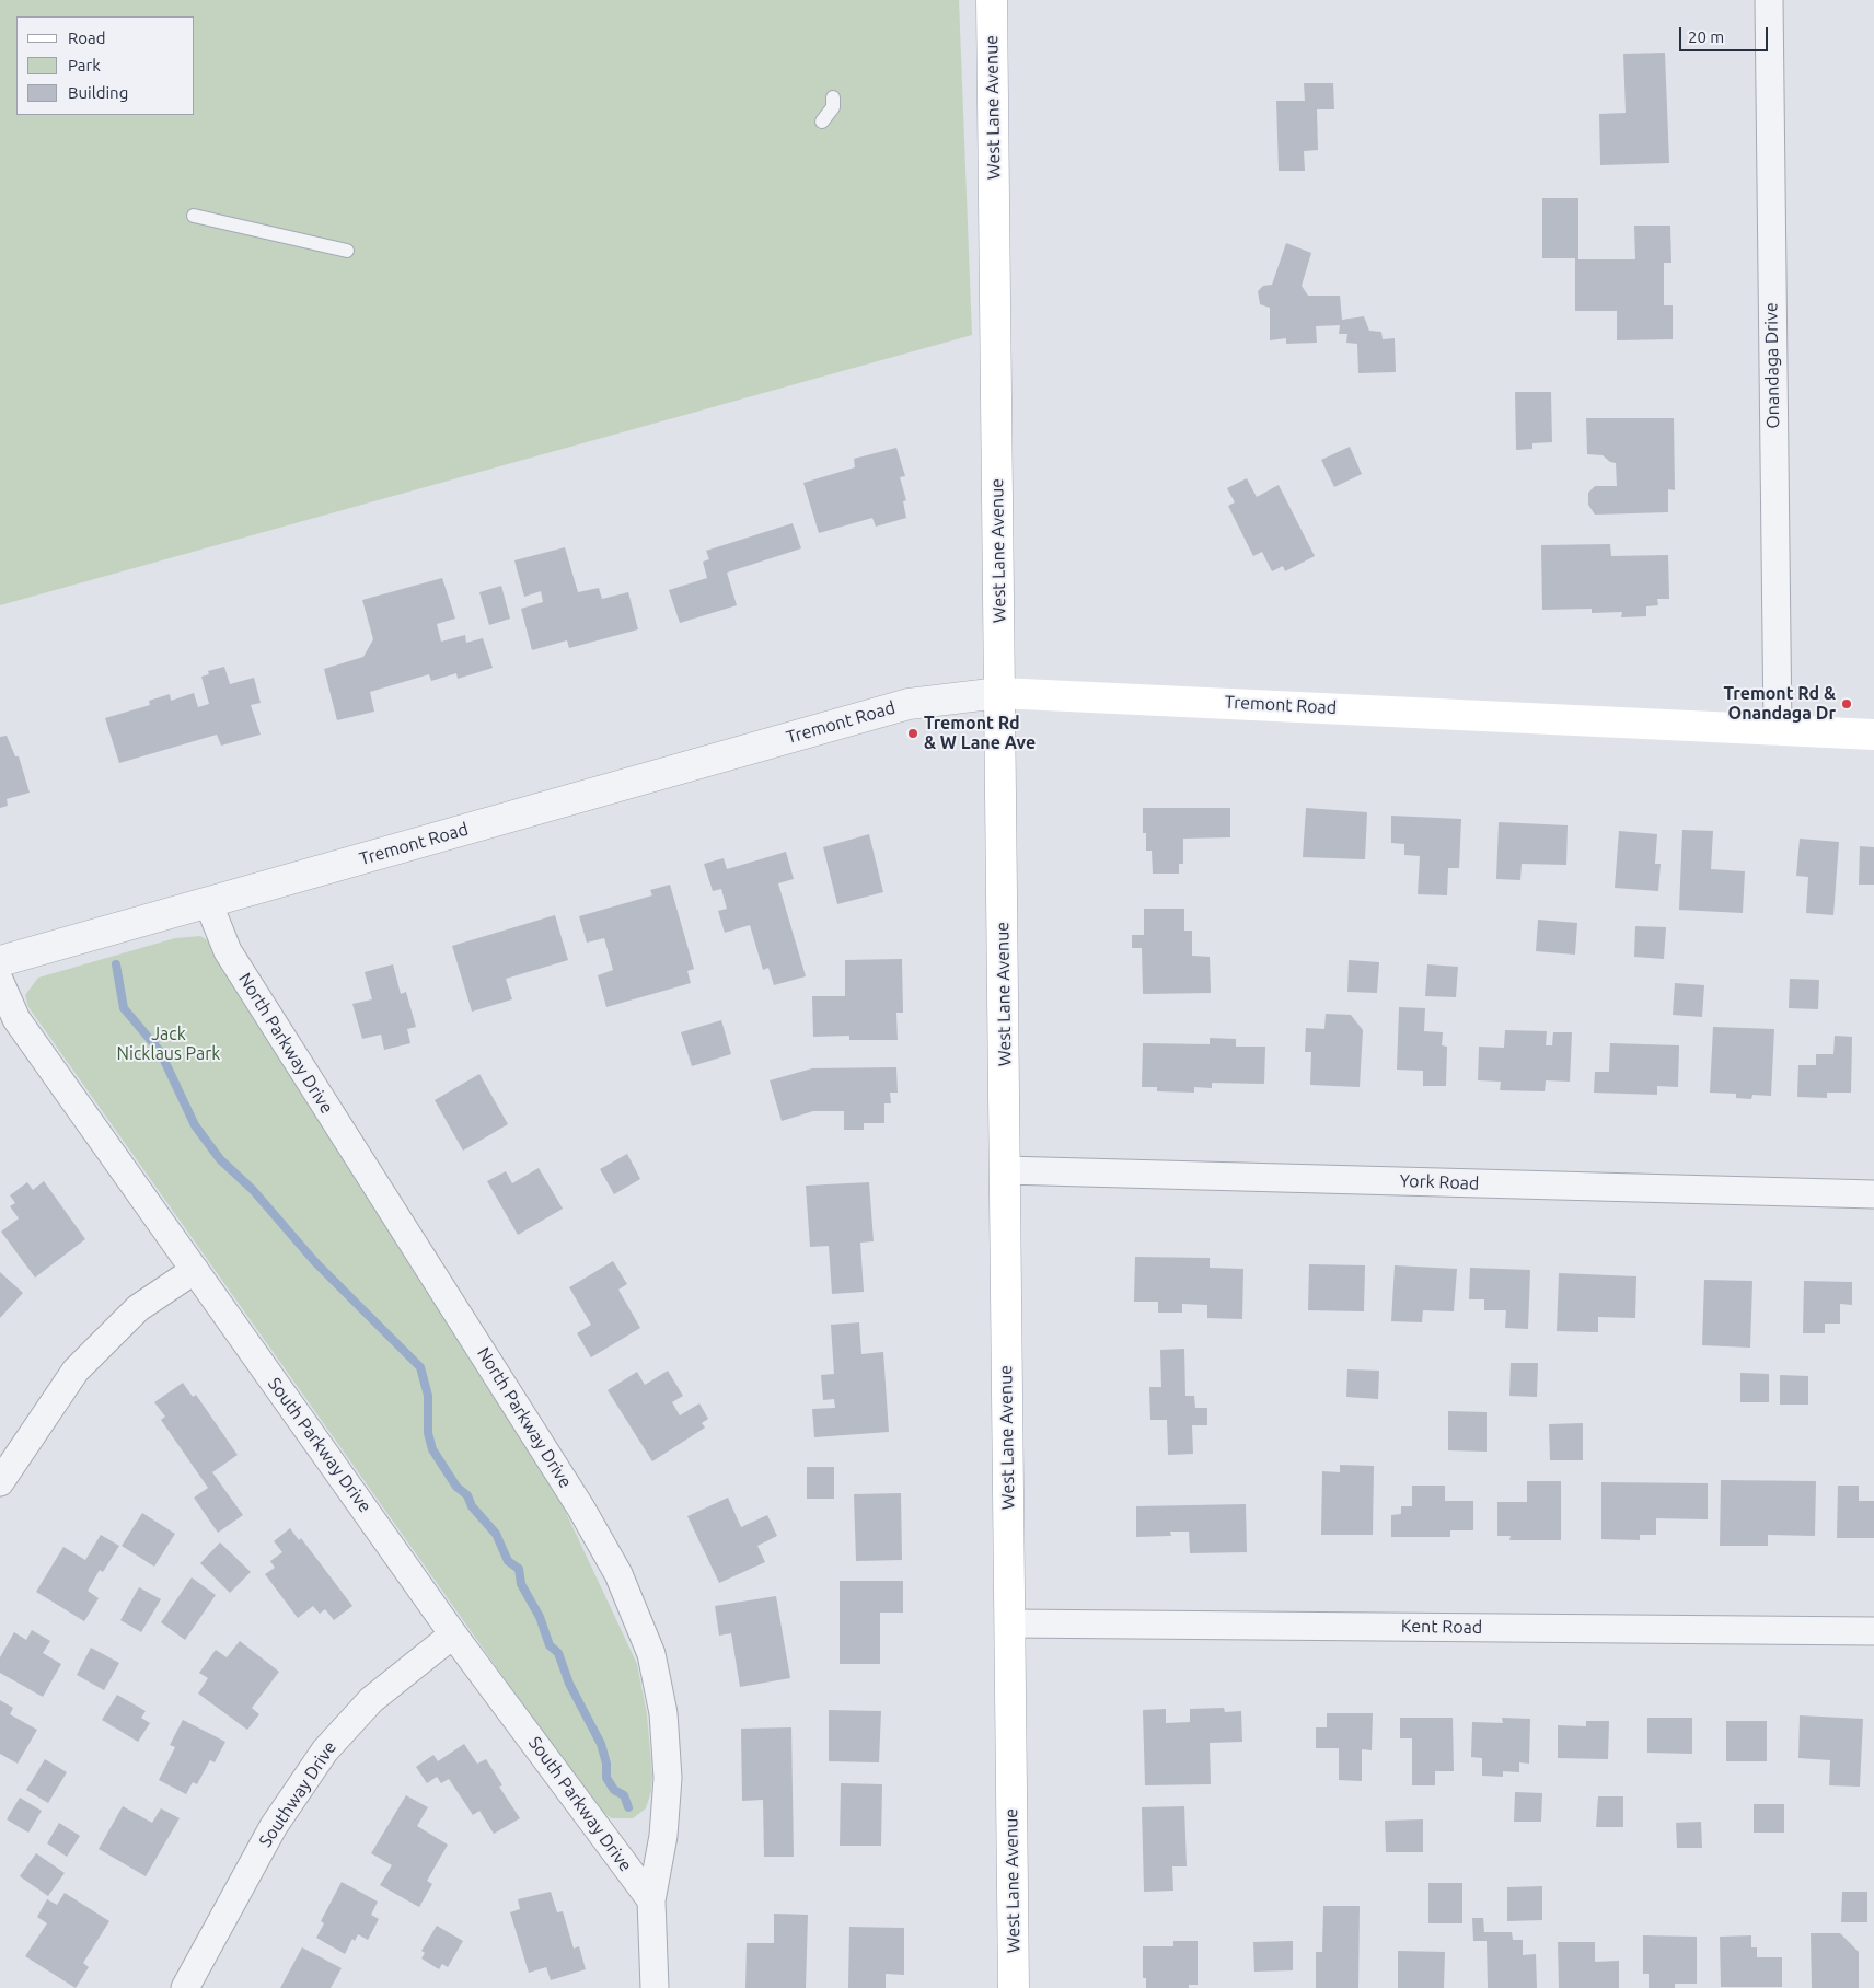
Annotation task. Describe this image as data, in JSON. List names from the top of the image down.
{
  "streets": {
    "main road": ["West Lane Avenue", "Tremont Road"],
    "street": [
      "Onandaga Drive",
      "North Parkway Drive",
      "York Road",
      "South Parkway Drive",
      "Kent Road",
      "Southway Drive"
    ]
  },
  "crossings": [
    ["West Lane Avenue", "Tremont Road"],
    ["West Lane Avenue", "York Road"],
    ["West Lane Avenue", "Kent Road"],
    ["Onandaga Drive", "Tremont Road"],
    ["Tremont Road", "North Parkway Drive"],
    ["North Parkway Drive", "South Parkway Drive"],
    ["South Parkway Drive", "Southway Drive"]
  ],
  "parks": ["Jack Nicklaus Park"],
  "places": ["Tremont Rd & Onandaga Dr", "Tremont Rd & W Lane Ave"],
  "legend": ["Road", "Park", "Building"],
  "scale_bar": "20 m"
}
